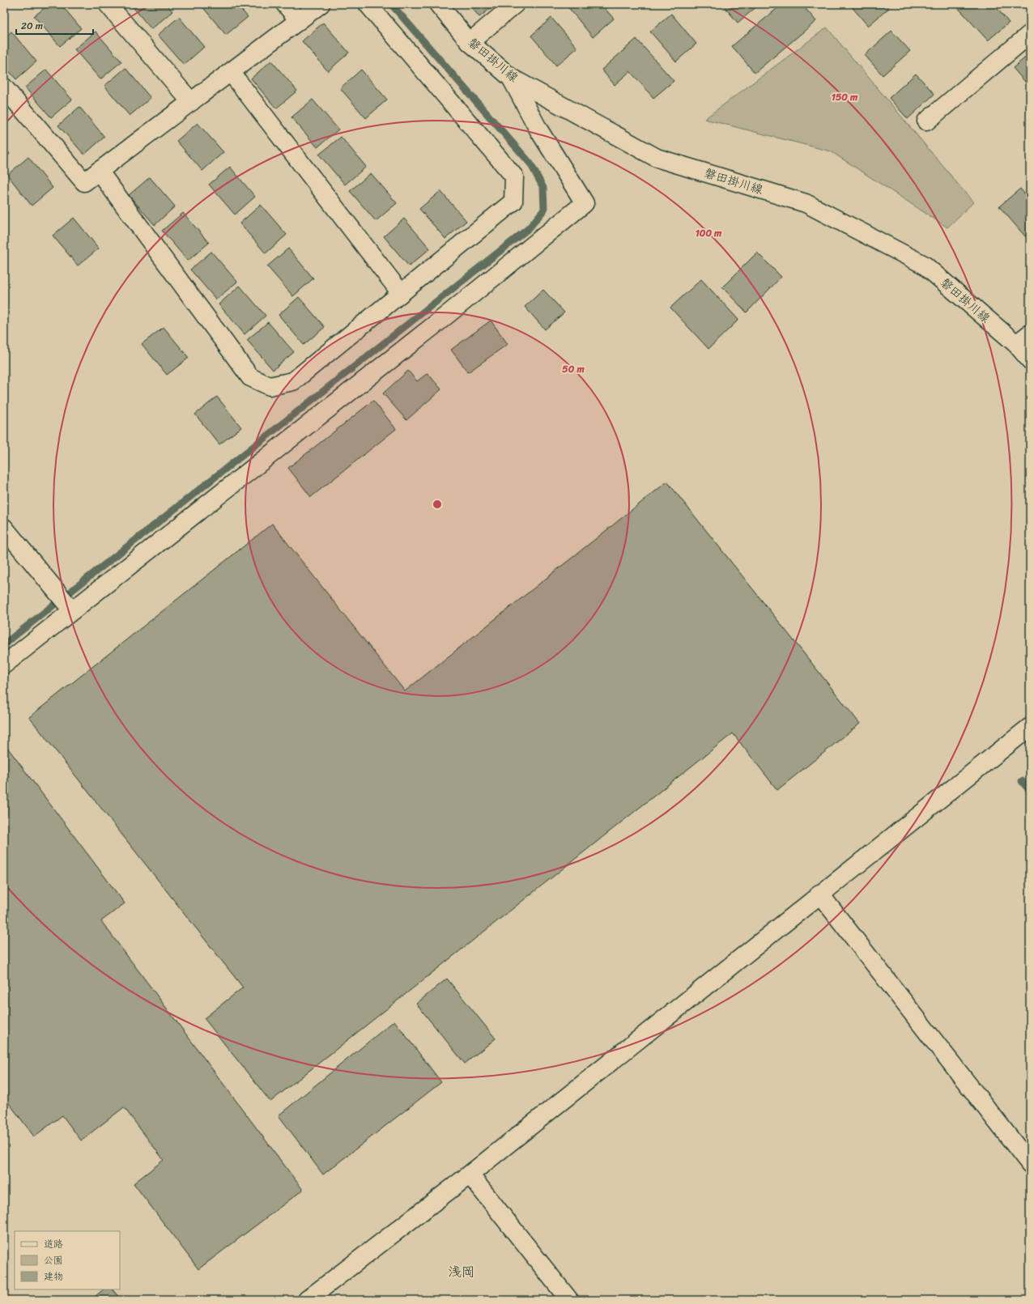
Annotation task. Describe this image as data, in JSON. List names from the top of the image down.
{
  "streets": {
    "street": ["磐田掛川線"]
  },
  "districts": ["浅岡"],
  "legend": ["道路", "公園", "建物"],
  "scale_bar": "20 m",
  "rings": ["150 m", "100 m", "50 m"]
}
